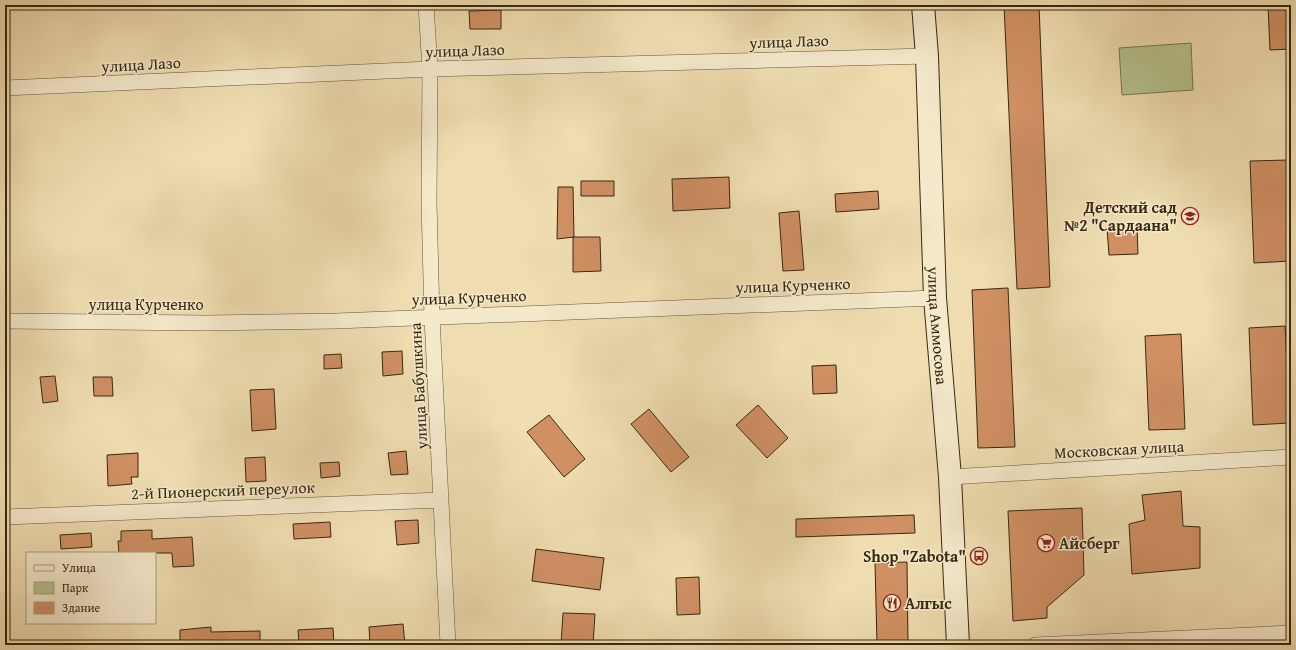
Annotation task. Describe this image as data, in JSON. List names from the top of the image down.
{
  "streets": {
    "main road": ["улица Аммосова"],
    "street": [
      "улица Лазо",
      "улица Курченко",
      "улица Бабушкина",
      "Московская улица",
      "2-й Пионерский переулок"
    ]
  },
  "crossings": [
    ["улица Лазо", "улица Аммосова"],
    ["улица Лазо", "улица Бабушкина"],
    ["улица Курченко", "улица Аммосова"],
    ["улица Курченко", "улица Бабушкина"],
    ["улица Аммосова", "Московская улица"],
    ["улица Бабушкина", "2-й Пионерский переулок"]
  ],
  "places": {
    "school or university": ["Детский сад №2 \"Сардаана\""],
    "supermarket": ["Айсберг"],
    "bus stop": ["Shop \"Zabota\""],
    "restaurant": ["Алгыс"]
  },
  "legend": ["Улица", "Парк", "Здание"]
}
